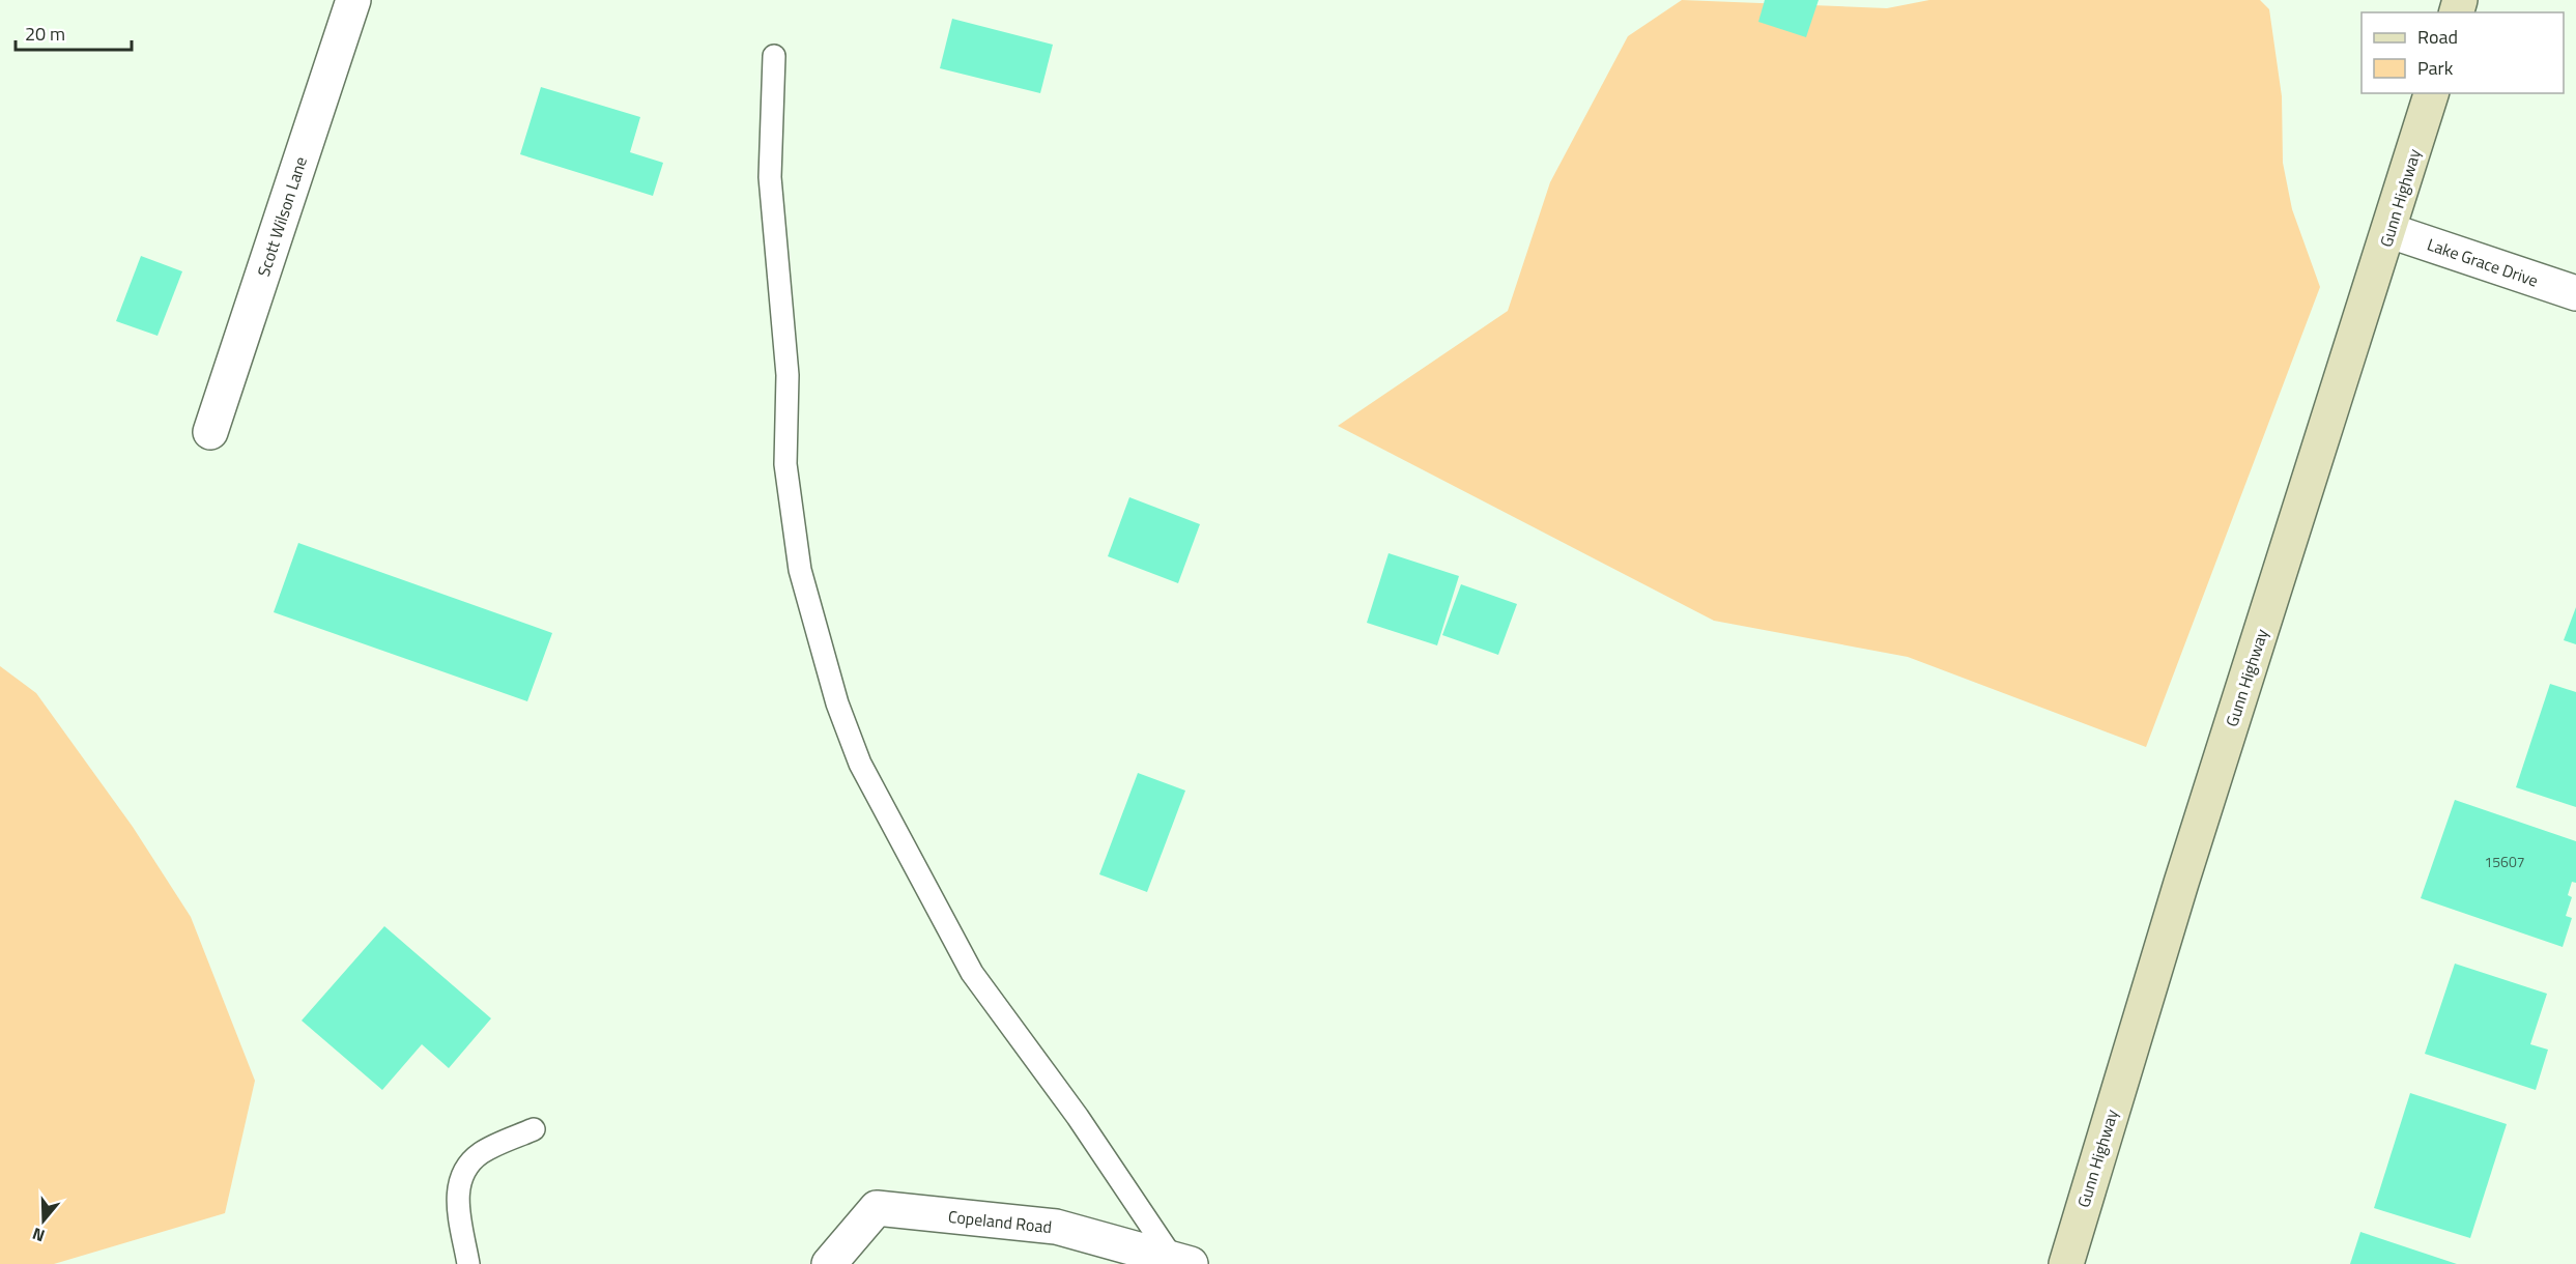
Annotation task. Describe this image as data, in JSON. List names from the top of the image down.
{
  "streets": {
    "main road": ["Gunn Highway"],
    "street": ["Scott Wilson Lane", "Lake Grace Drive", "Copeland Road"]
  },
  "crossings": [
    ["Gunn Highway", "Lake Grace Drive"]
  ],
  "house_numbers": ["15607"],
  "legend": ["Road", "Park"],
  "scale_bar": "20 m",
  "north": "bottom"
}
